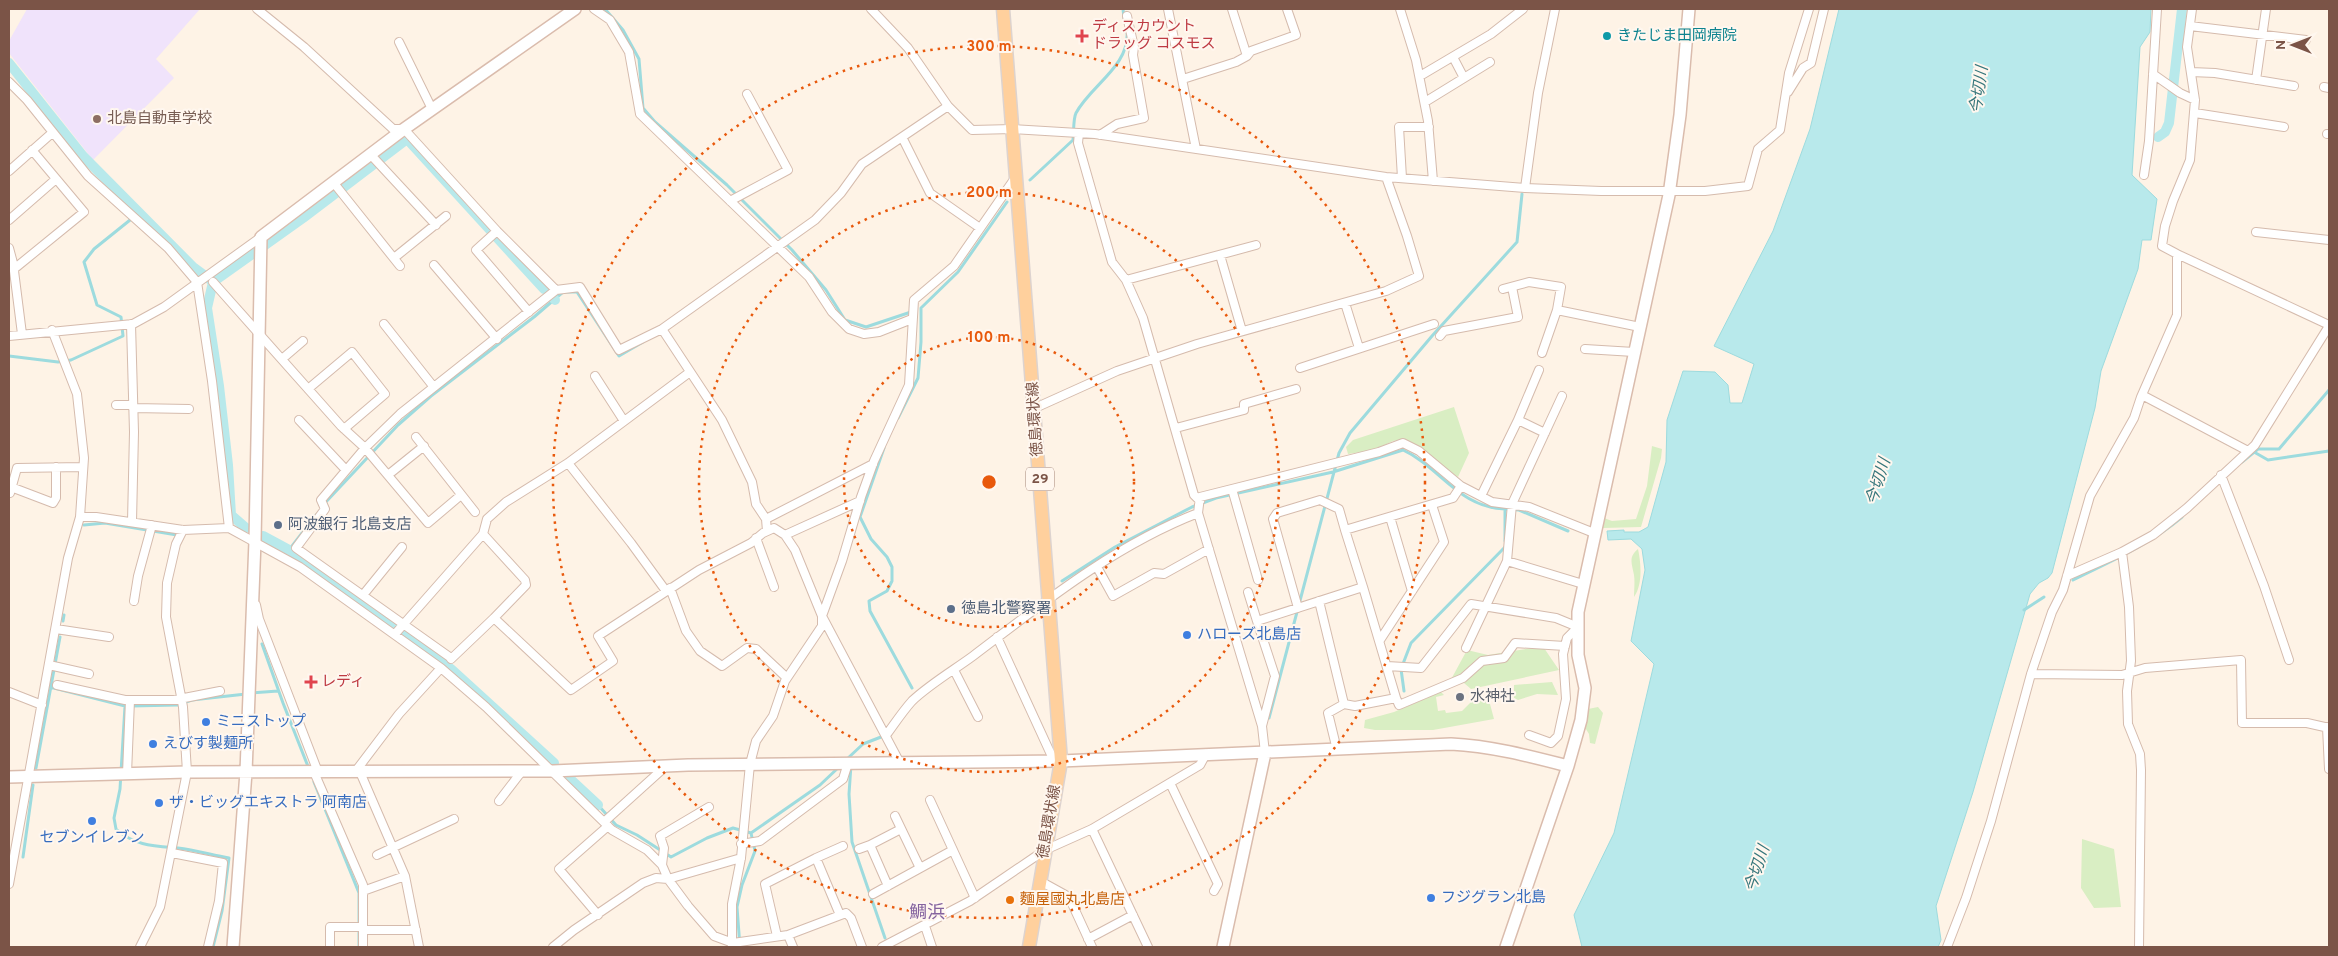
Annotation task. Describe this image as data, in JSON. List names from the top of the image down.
{
  "streets": {
    "main road": ["徳島環状線", "29"]
  },
  "districts": ["鯛浜"],
  "water": ["今切川"],
  "places": {
    "health": ["ディスカウント ドラッグ コスモス", "レディ"],
    "other": [
      "きたじま田岡病院",
      "北島自動車学校",
      "阿波銀行 北島支店",
      "徳島北警察署",
      "ハローズ北島店",
      "水神社",
      "ミニストップ",
      "えびす製麺所",
      "ザ・ビッグエキストラ 阿南店",
      "セブンイレブン",
      "フジグラン北島",
      "麵屋國丸北島店"
    ]
  },
  "north": "left",
  "rings": ["300 m", "200 m", "100 m"]
}
